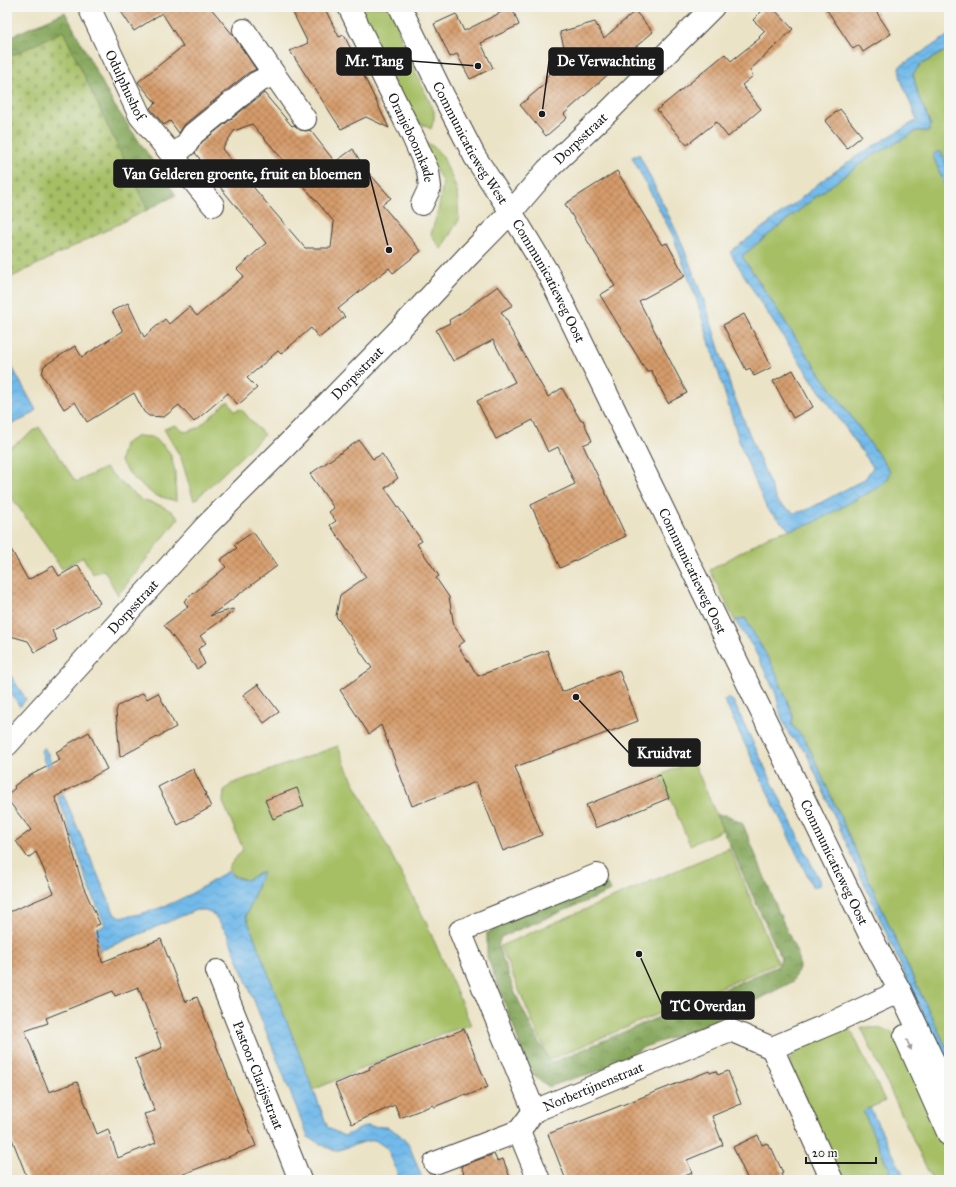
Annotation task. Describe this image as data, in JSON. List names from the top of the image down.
{
  "streets": {
    "street": [
      "Odulphushof",
      "Oranjeboomkade",
      "Dorpsstraat",
      "Communicatieweg West",
      "Communicatieweg Oost",
      "Pastoor Clarijsstraat",
      "Norbertijnenstraat"
    ]
  },
  "crossings": [
    ["Dorpsstraat", "Communicatieweg West"],
    ["Dorpsstraat", "Communicatieweg Oost"],
    ["Communicatieweg West", "Communicatieweg Oost"]
  ],
  "places": [
    "Mr. Tang",
    "De Verwachting",
    "Van Gelderen groente, fruit en bloemen",
    "Kruidvat",
    "TC Overdan"
  ],
  "scale_bar": "20 m"
}
